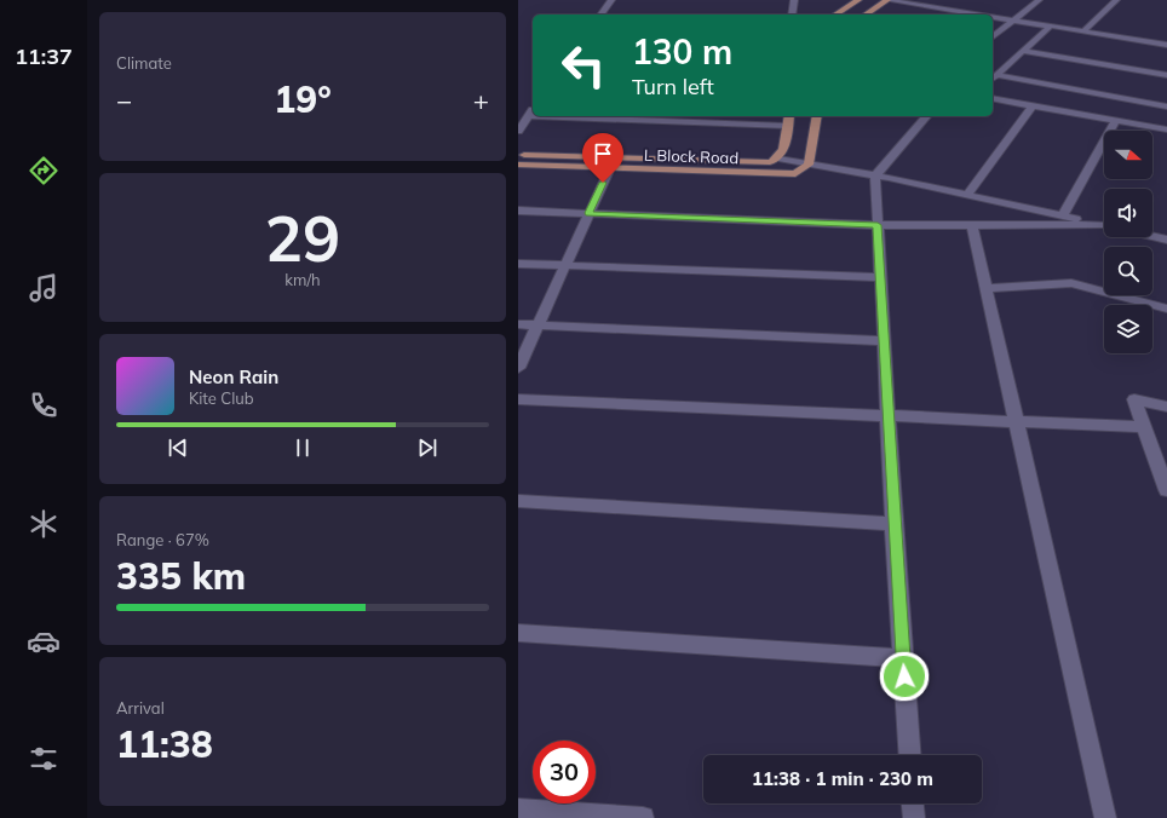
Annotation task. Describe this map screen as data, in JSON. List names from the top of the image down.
{
  "streets": {
    "main road": ["L Block Road"]
  },
  "north": "right",
  "page": {
    "tabs": "11:37",
    "tile": [
      "Climate",
      ["29", "km/h"],
      ["Range · 67%", "335 km"],
      ["Arrival", "11:38"]
    ],
    "turn": ["130 m", "Turn left"],
    "heat": ["−", "19°", "+"],
    "song": ["Neon Rain", "Kite Club"],
    "limit": "30",
    "trip": "11:38 · 1 min · 230 m"
  }
}
